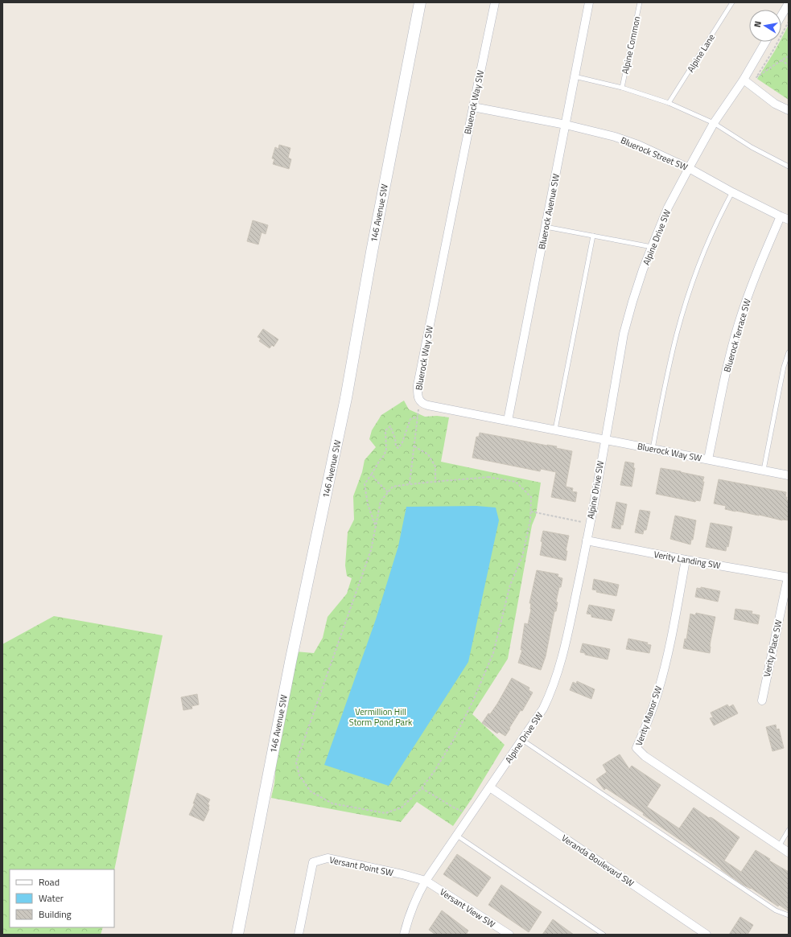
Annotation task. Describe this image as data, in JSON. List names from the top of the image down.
{
  "streets": {
    "street": [
      "Bluerock Way SW",
      "Bluerock Street SW",
      "Bluerock Avenue SW",
      "146 Avenue SW",
      "Alpine Drive SW",
      "Bluerock Terrace SW",
      "Verity Landing SW",
      "Verity Place SW",
      "Verity Manor SW",
      "Veranda Boulevard SW",
      "Versant Point SW",
      "Versant View SW"
    ],
    "lane": ["Alpine Common", "Alpine Lane"]
  },
  "crossings": [
    ["Bluerock Way SW", "Bluerock Street SW"],
    ["Bluerock Way SW", "Bluerock Avenue SW"],
    ["Bluerock Way SW", "Alpine Drive SW"],
    ["Bluerock Way SW", "Bluerock Terrace SW"],
    ["Bluerock Street SW", "Bluerock Avenue SW"],
    ["Bluerock Street SW", "Alpine Drive SW"],
    ["Bluerock Street SW", "Bluerock Terrace SW"],
    ["Alpine Drive SW", "Verity Landing SW"],
    ["Alpine Drive SW", "Veranda Boulevard SW"],
    ["Alpine Drive SW", "Versant Point SW"],
    ["Alpine Drive SW", "Versant View SW"],
    ["Verity Landing SW", "Verity Place SW"],
    ["Verity Landing SW", "Verity Manor SW"],
    ["Versant Point SW", "Versant View SW"]
  ],
  "parks": ["Vermillion Hill Storm Pond Park"],
  "legend": ["Road", "Water", "Building"],
  "north": "left"
}
